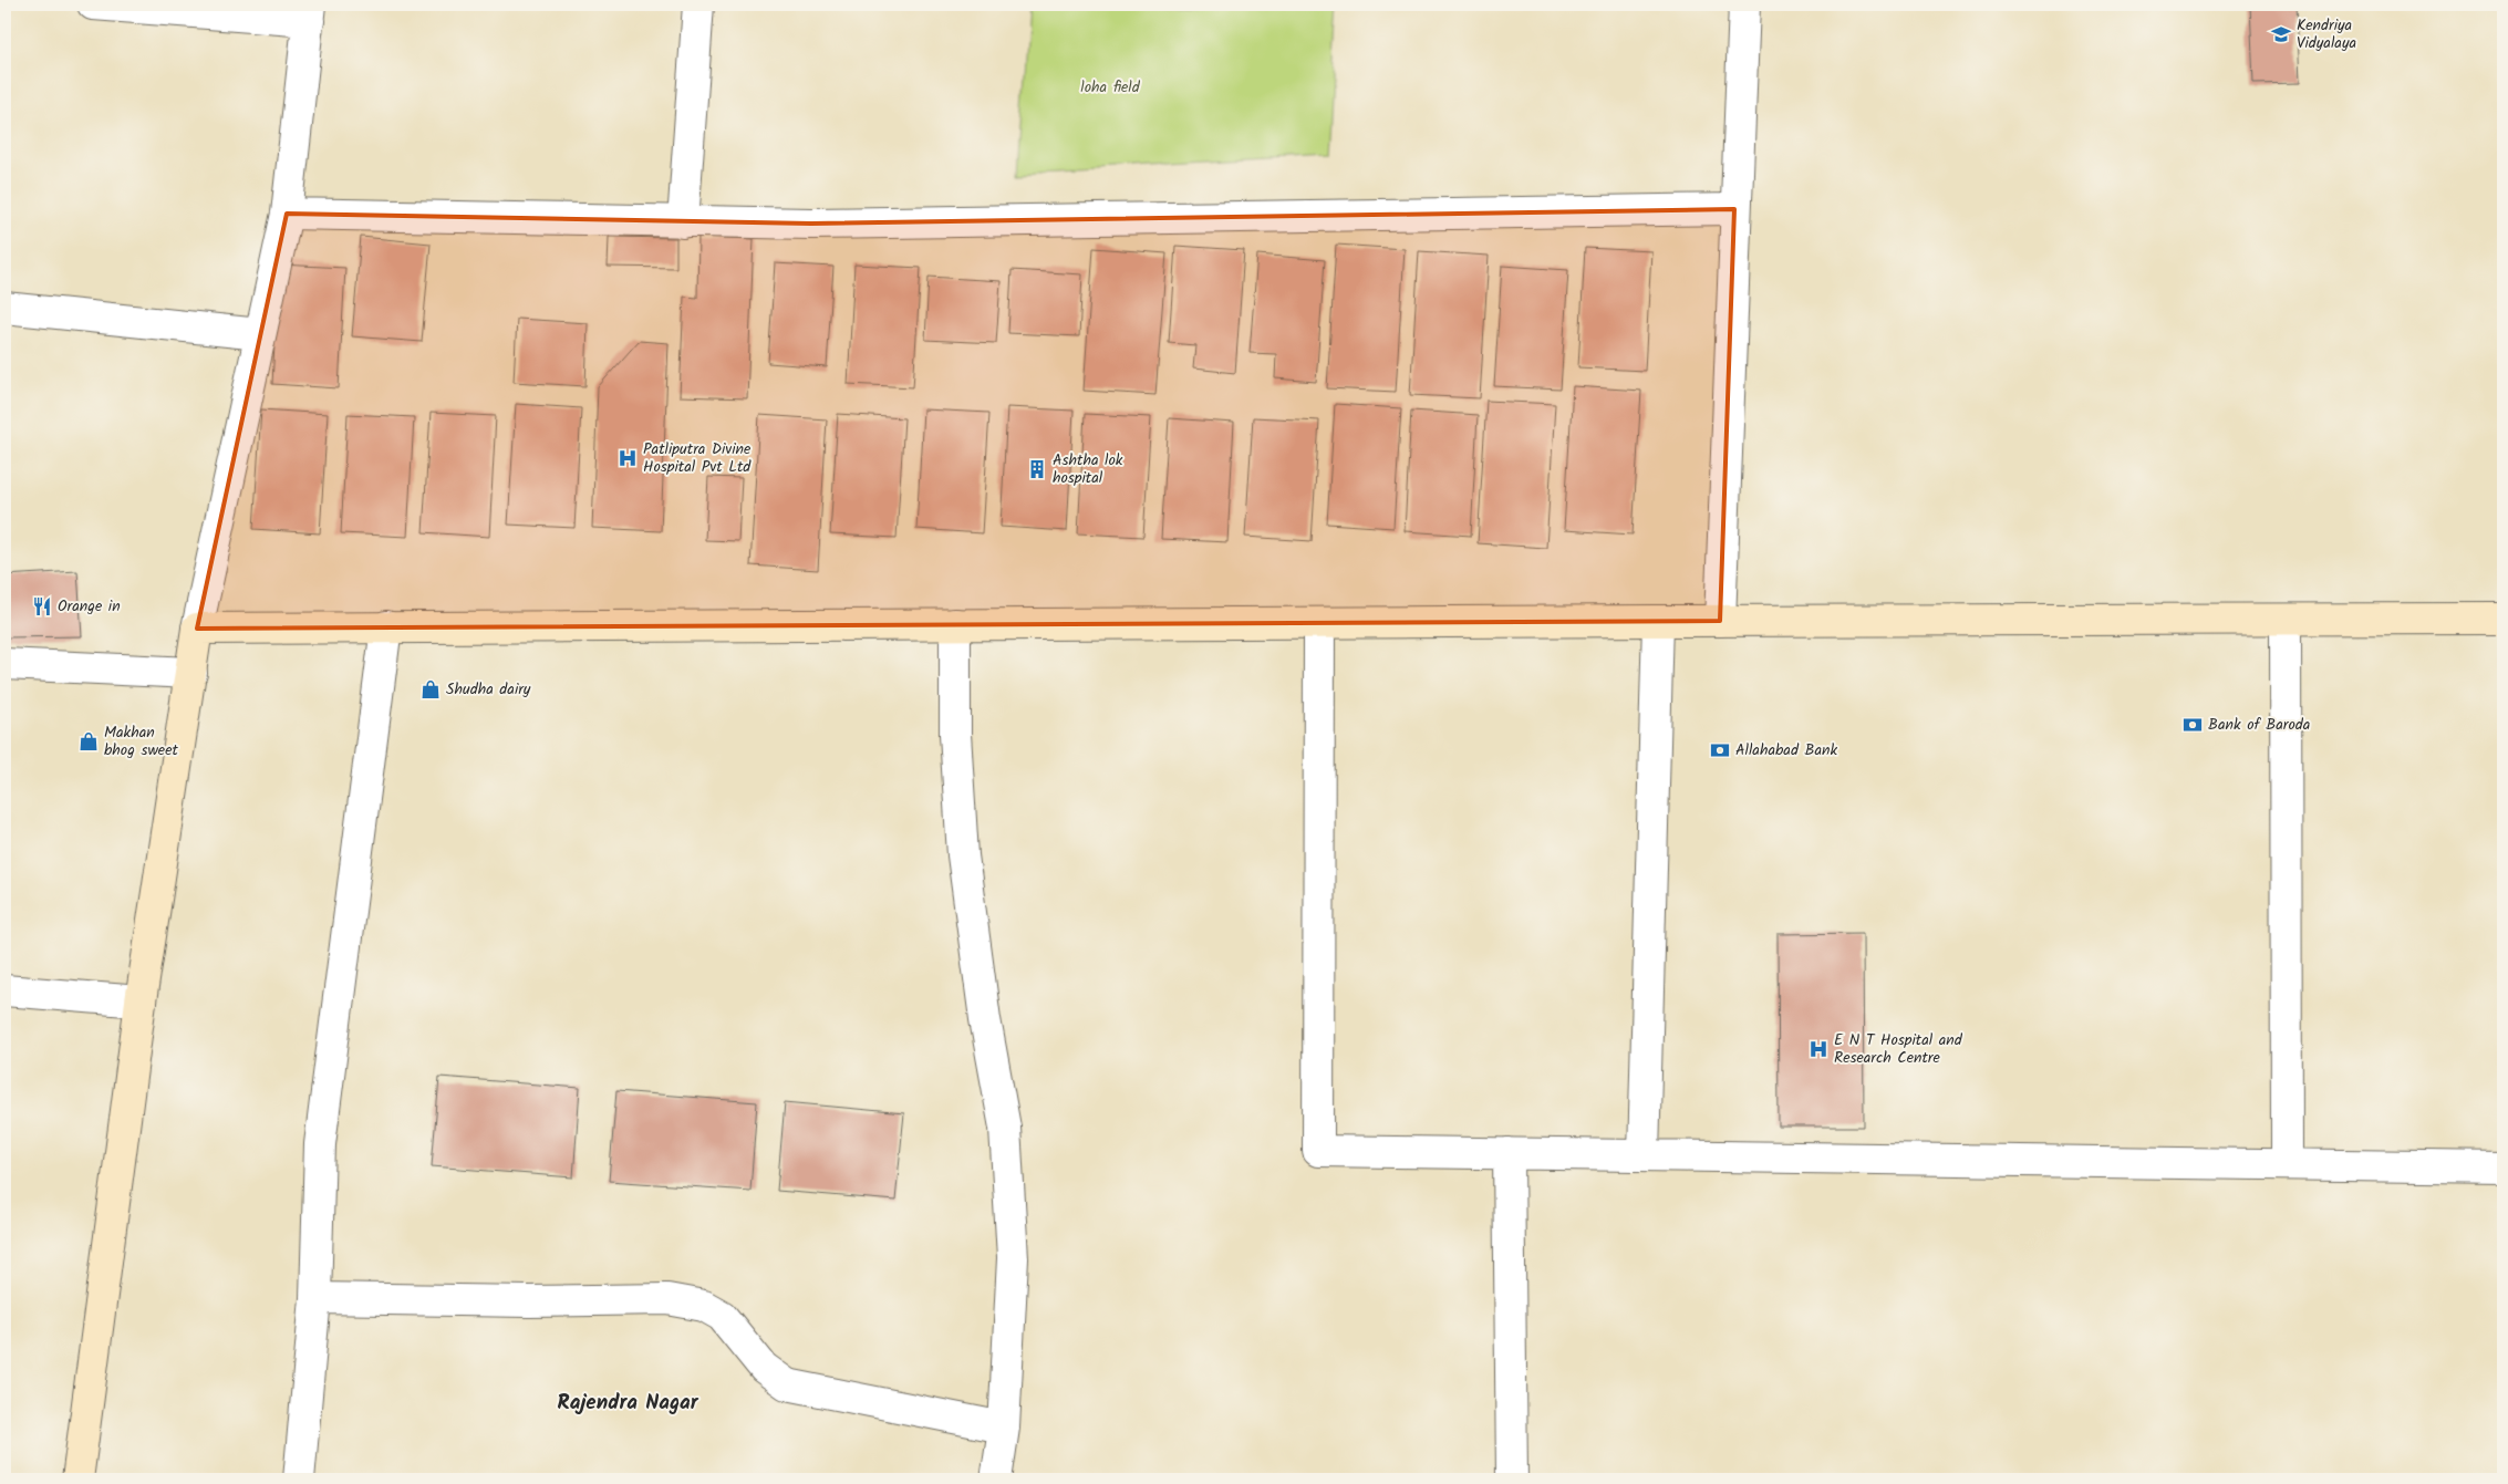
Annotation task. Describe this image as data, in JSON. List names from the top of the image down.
{
  "districts": ["Rajendra Nagar"],
  "parks": ["loha field"],
  "places": {
    "school or university": ["Kendriya Vidyalaya"],
    "hospital": ["Patliputra Divine Hospital Pvt Ltd", "E N T Hospital and Research Centre"],
    "building": ["Ashtha lok hospital"],
    "restaurant": ["Orange in"],
    "shop": ["Shudha dairy", "Makhan bhog sweet"],
    "bank": ["Bank of Baroda", "Allahabad Bank"]
  }
}
